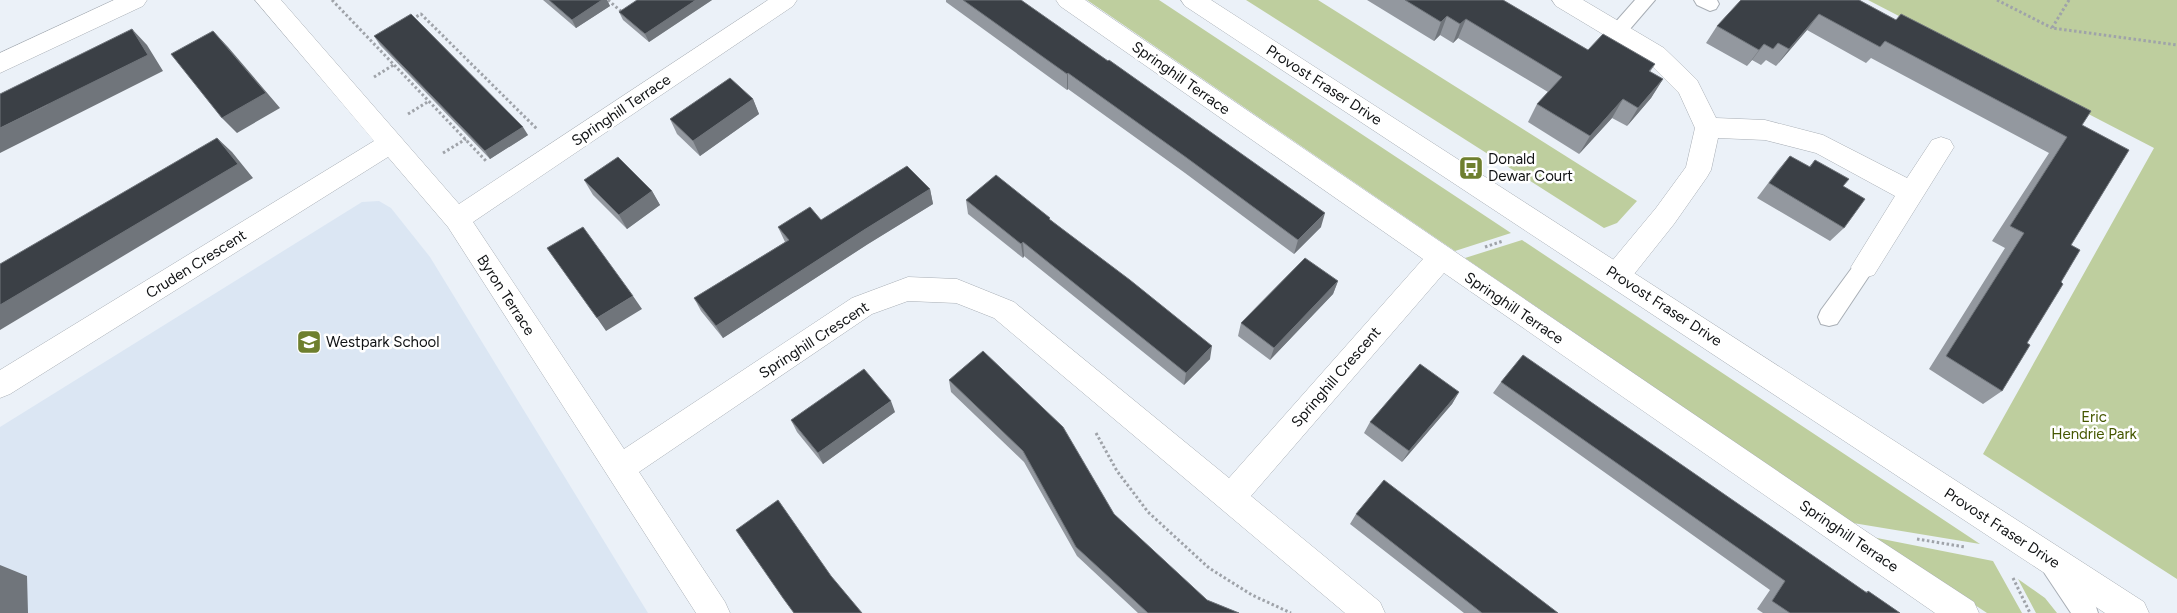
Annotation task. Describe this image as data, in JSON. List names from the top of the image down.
{
  "streets": {
    "street": [
      "Springhill Terrace",
      "Provost Fraser Drive",
      "Cruden Crescent",
      "Byron Terrace",
      "Springhill Crescent"
    ]
  },
  "crossings": [
    ["Springhill Terrace", "Byron Terrace"],
    ["Springhill Terrace", "Springhill Crescent"],
    ["Cruden Crescent", "Byron Terrace"],
    ["Byron Terrace", "Springhill Crescent"]
  ],
  "parks": ["Eric Hendrie Park"],
  "places": {
    "bus stop": ["Donald Dewar Court"],
    "school or university": ["Westpark School"]
  }
}
